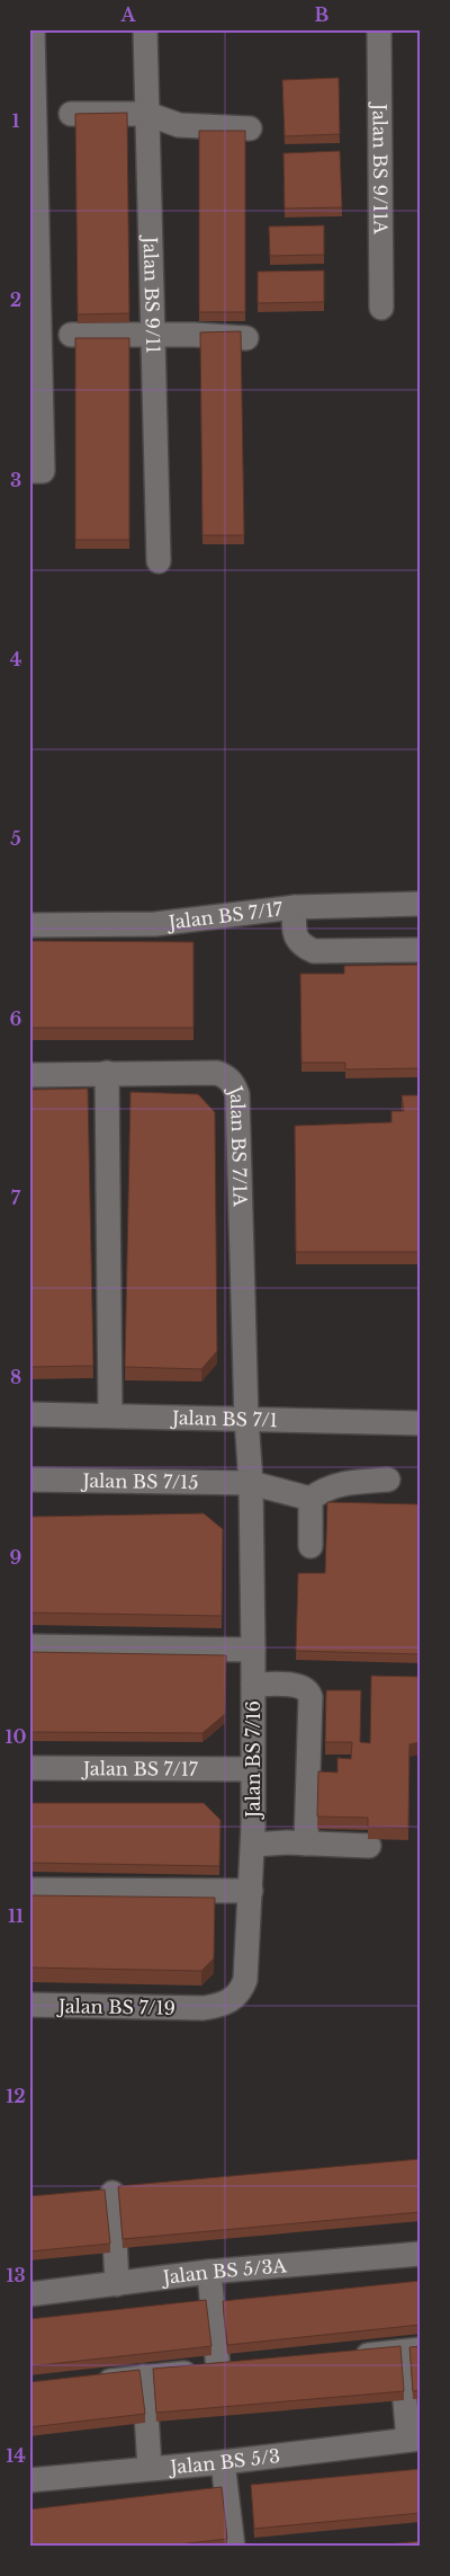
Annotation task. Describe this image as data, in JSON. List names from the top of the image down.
{
  "streets": {
    "street": [
      "Jalan BS 9/11A",
      "Jalan BS 9/11",
      "Jalan BS 7/17",
      "Jalan BS 7/1A",
      "Jalan BS 7/1",
      "Jalan BS 7/15",
      "Jalan BS 7/16",
      "Jalan BS 7/19",
      "Jalan BS 5/3A",
      "Jalan BS 5/3"
    ]
  },
  "crossings": [
    ["Jalan BS 7/17", "Jalan BS 7/16"],
    ["Jalan BS 7/1A", "Jalan BS 7/1"],
    ["Jalan BS 7/1A", "Jalan BS 7/16"],
    ["Jalan BS 7/1", "Jalan BS 7/16"],
    ["Jalan BS 7/15", "Jalan BS 7/16"],
    ["Jalan BS 7/16", "Jalan BS 7/19"]
  ],
  "grid": {
    "columns": ["A", "B"],
    "rows": [
      "1",
      "2",
      "3",
      "4",
      "5",
      "6",
      "7",
      "8",
      "9",
      "10",
      "11",
      "12",
      "13",
      "14"
    ]
  }
}
